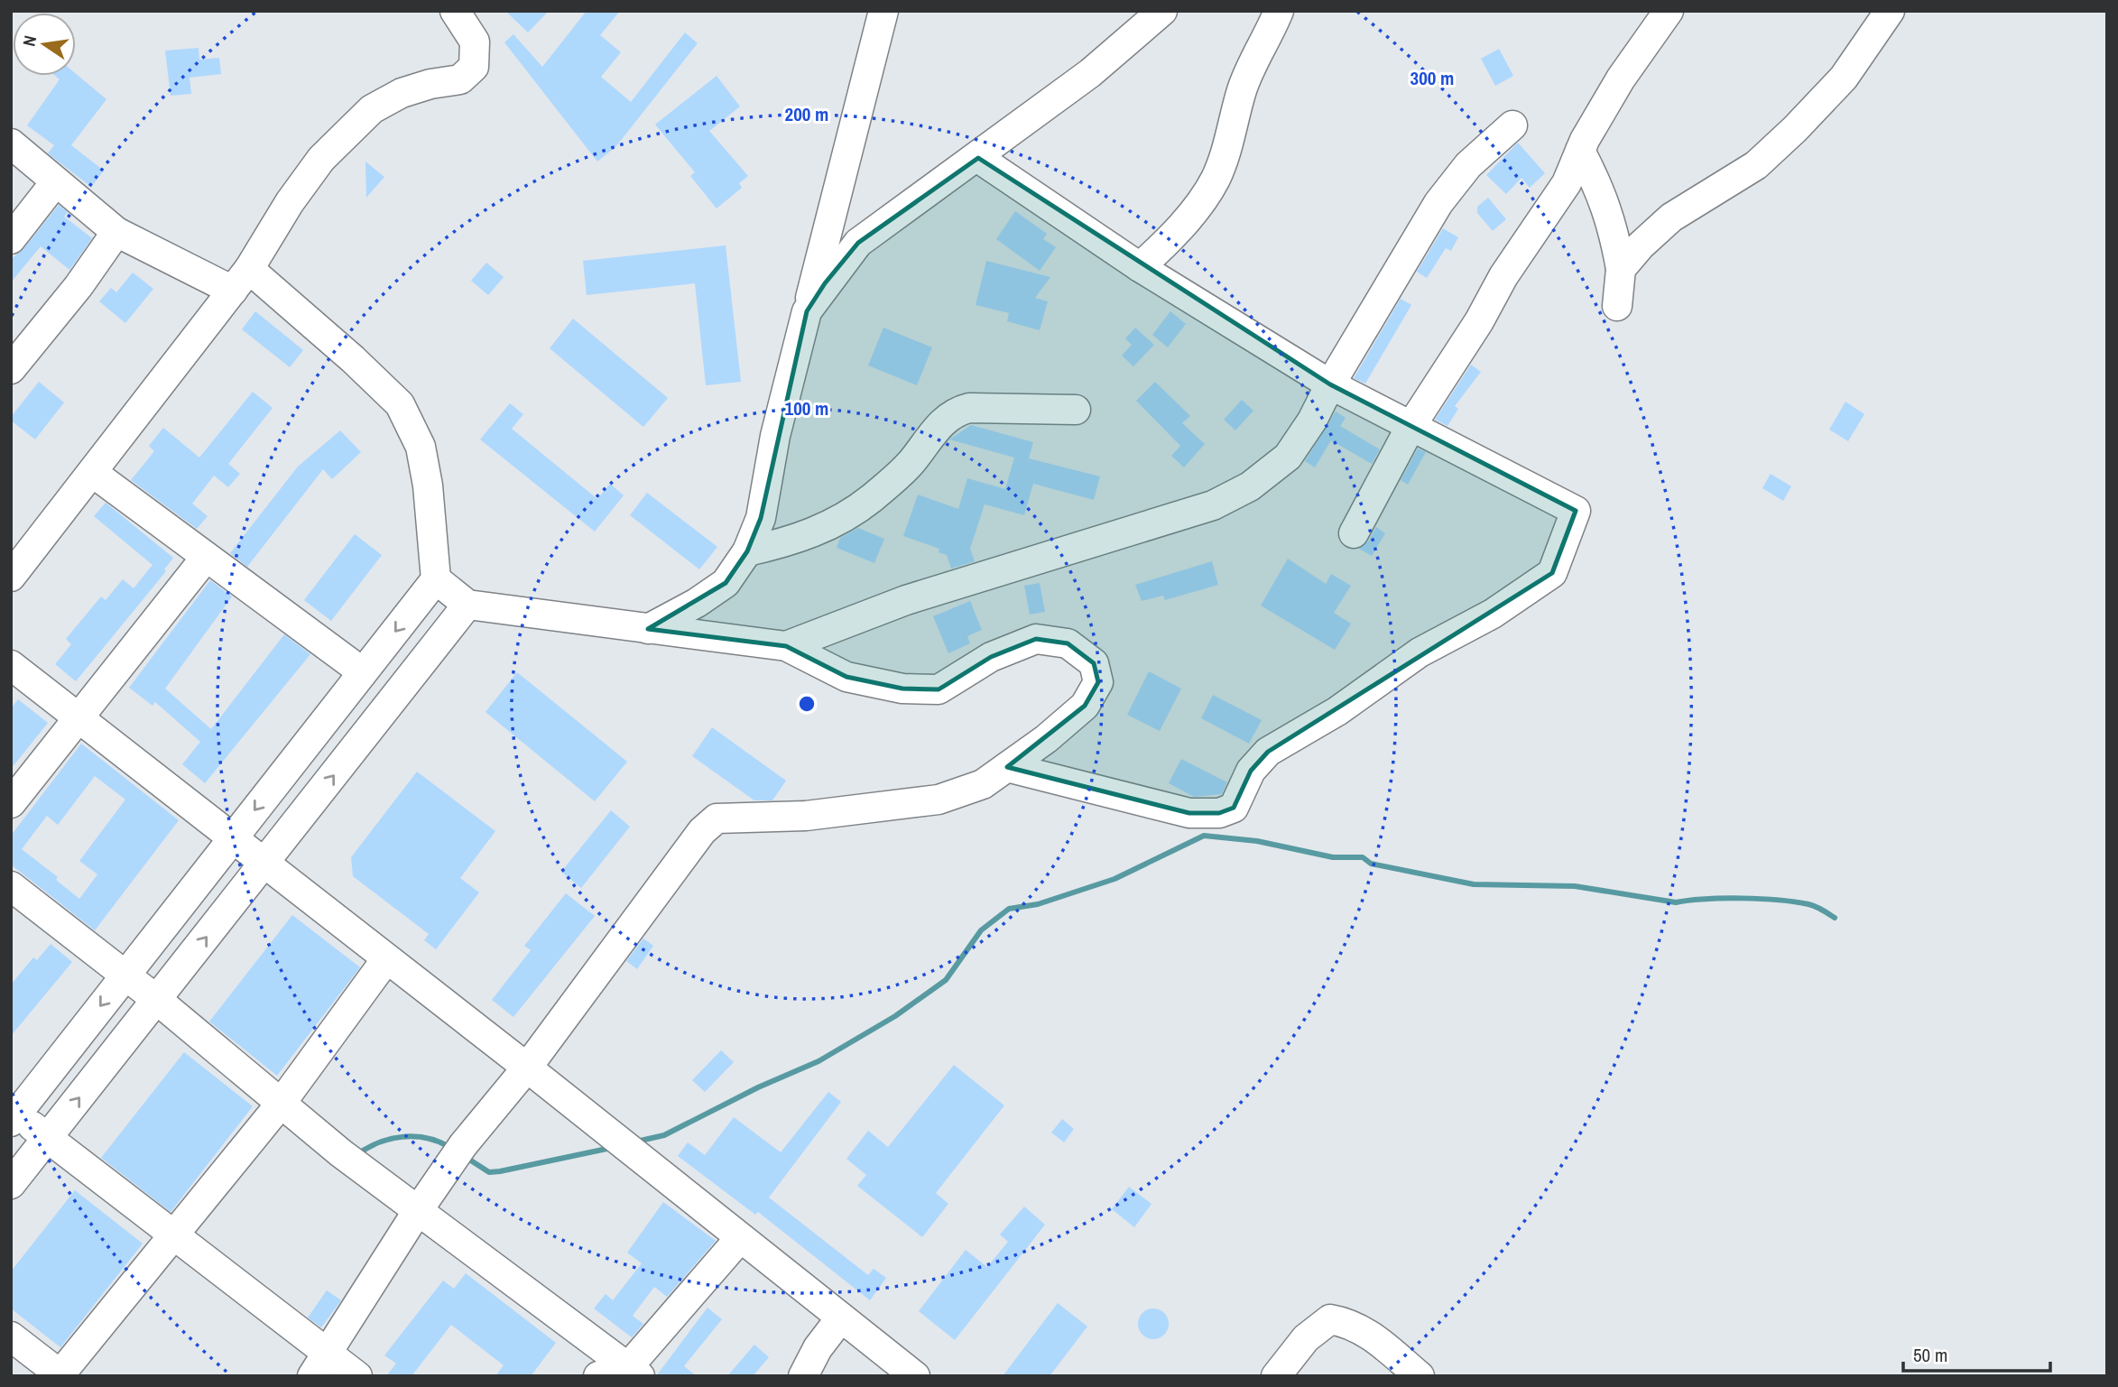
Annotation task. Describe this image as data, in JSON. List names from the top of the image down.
{
  "scale_bar": "50 m",
  "north": "left",
  "rings": ["300 m", "200 m", "100 m"]
}
